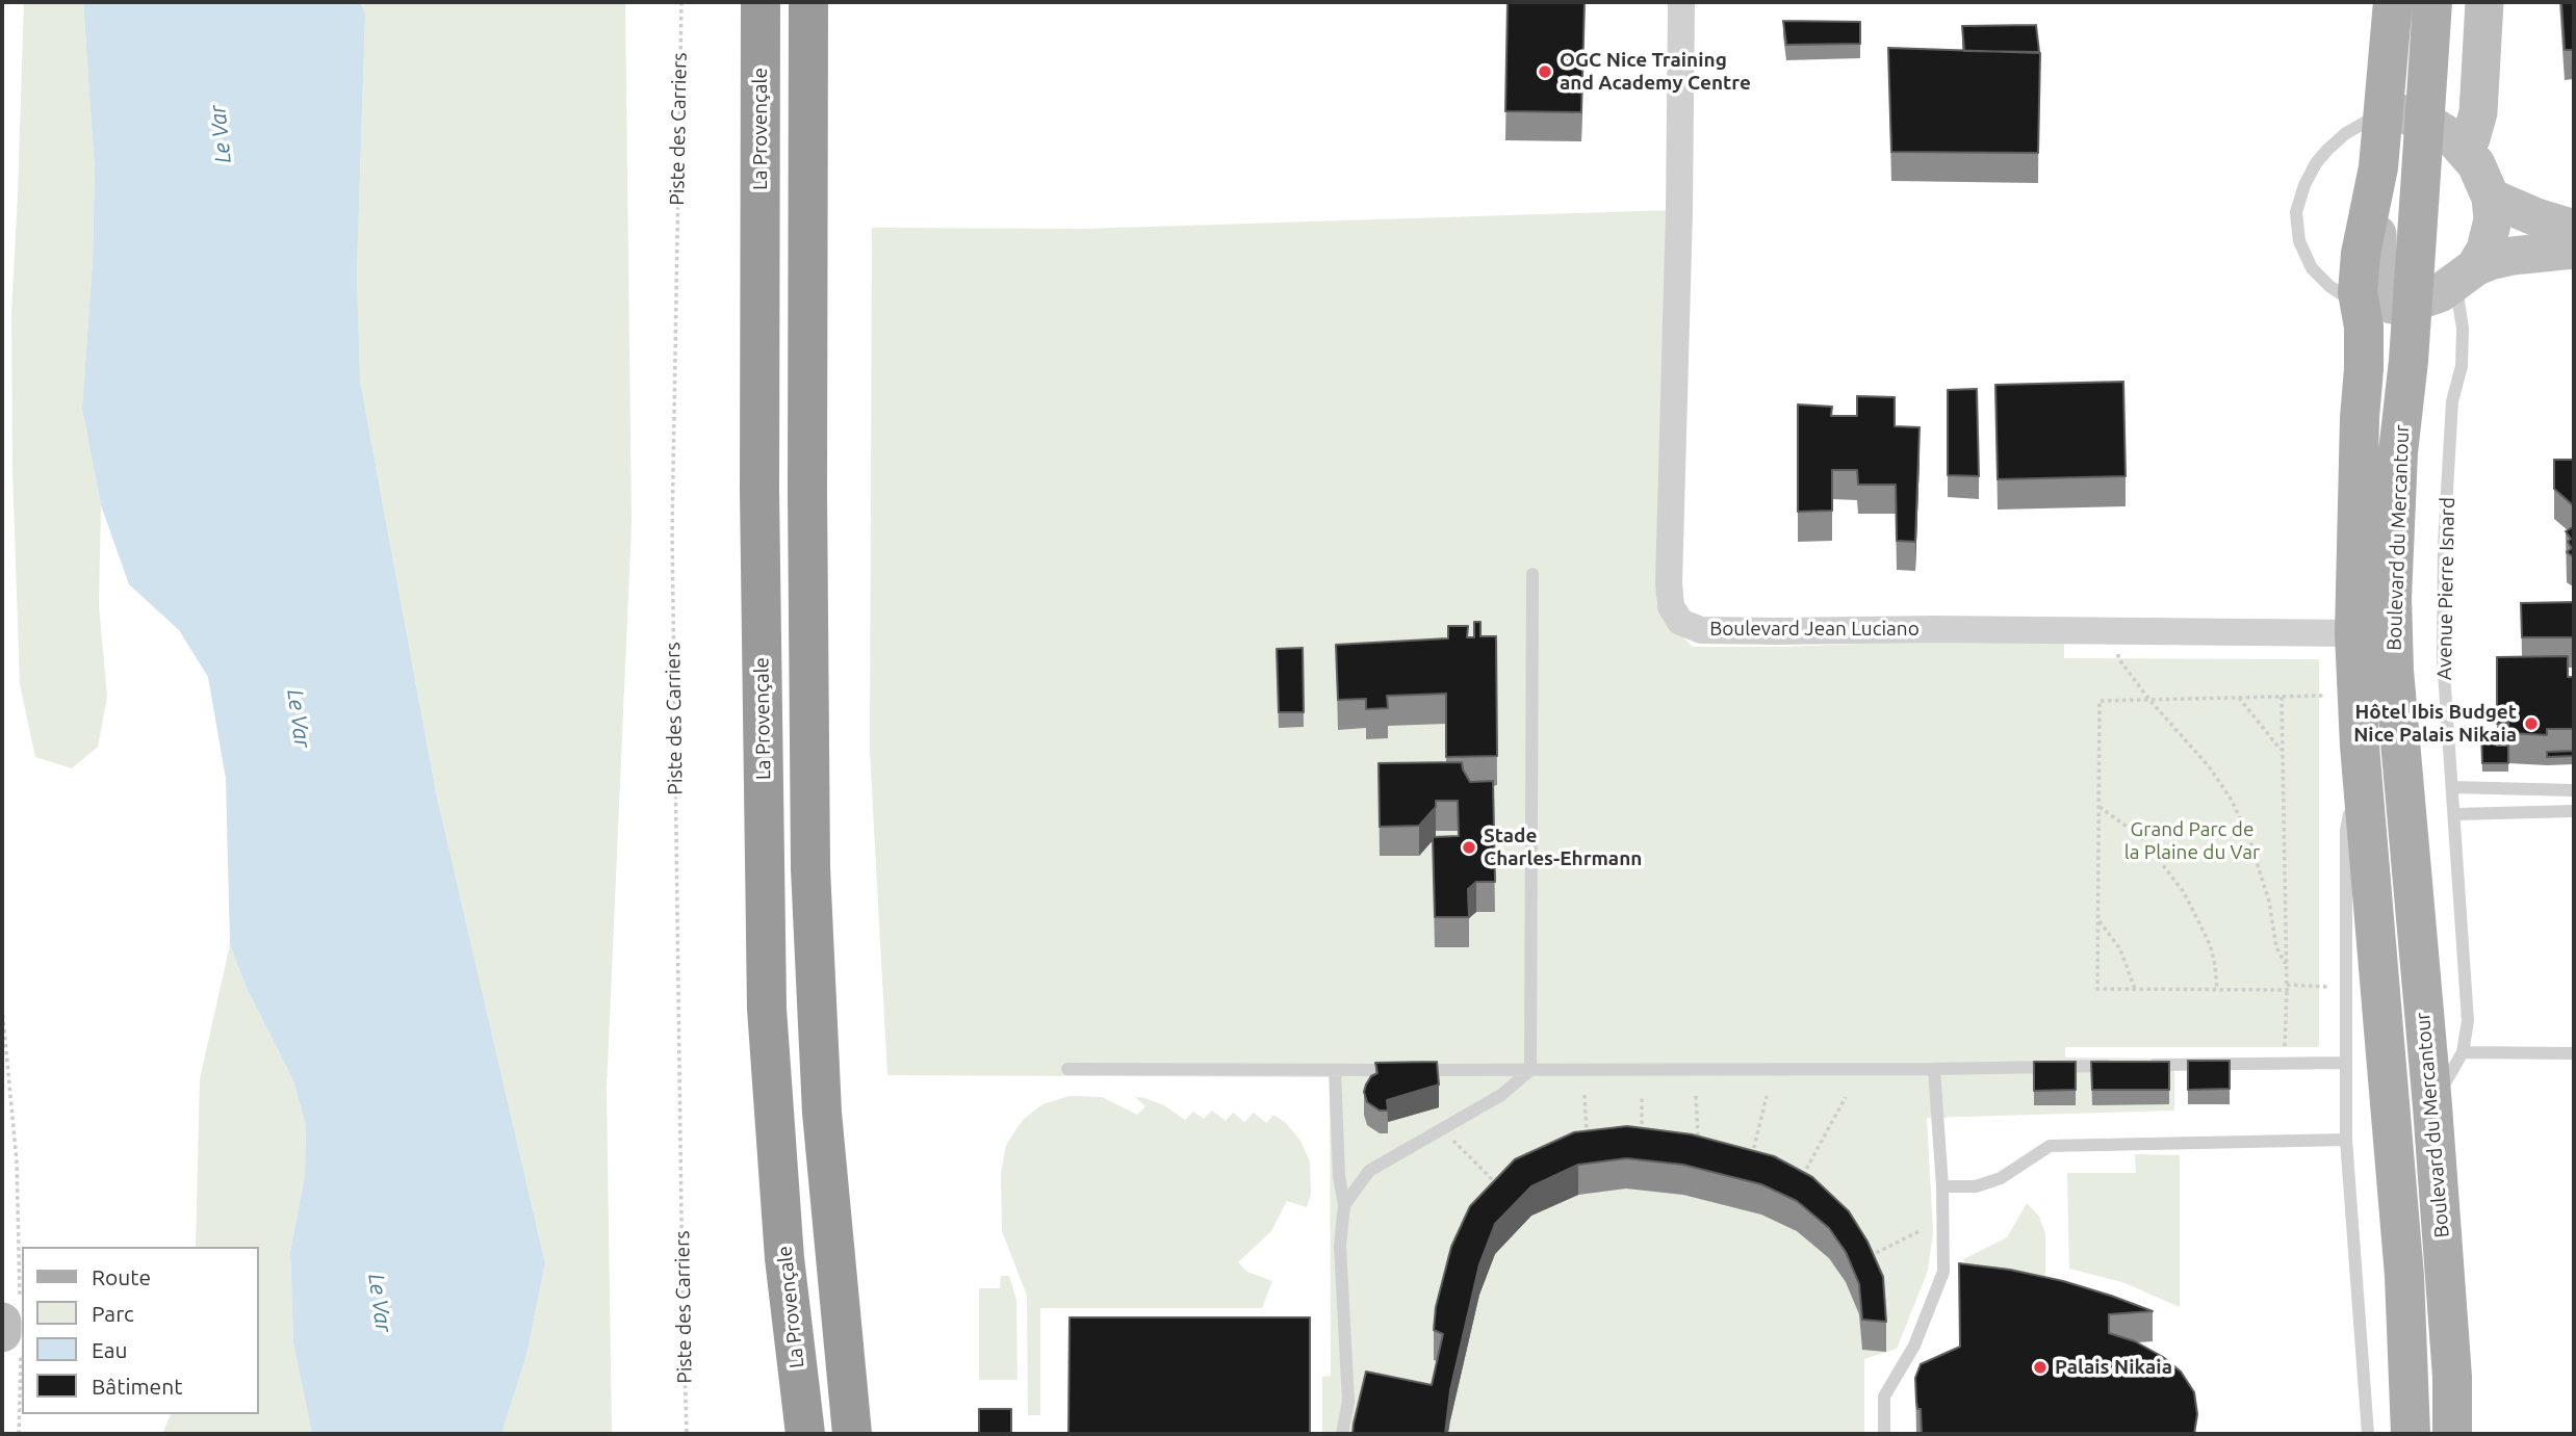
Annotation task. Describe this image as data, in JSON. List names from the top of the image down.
{
  "streets": {
    "highway": ["La Provençale"],
    "main road": ["Boulevard du Mercantour"],
    "street": ["Boulevard Jean Luciano"],
    "lane": ["Avenue Pierre Isnard"],
    "path": ["Piste des Carriers"]
  },
  "crossings": [
    ["Boulevard du Mercantour", "Avenue Pierre Isnard"],
    ["Boulevard du Mercantour", "Boulevard Jean Luciano"]
  ],
  "water": ["Le Var"],
  "parks": ["Grand Parc de la Plaine du Var"],
  "places": [
    "OGC Nice Training and Academy Centre",
    "Hôtel Ibis Budget Nice Palais Nikaia",
    "Stade Charles-Ehrmann",
    "Palais Nikaia"
  ],
  "legend": [
    "Route",
    "Parc",
    "Eau",
    "Bâtiment"
  ]
}
